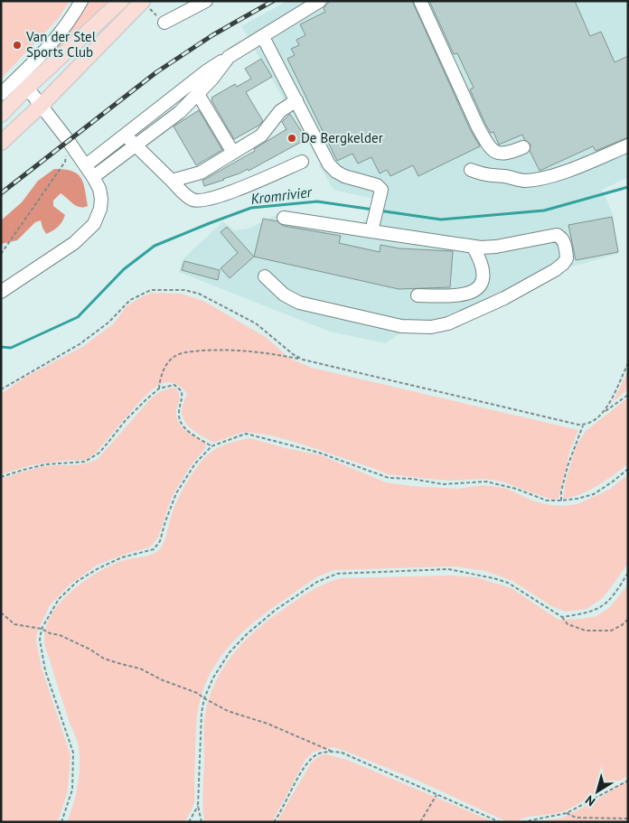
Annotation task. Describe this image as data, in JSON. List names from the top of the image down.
{
  "water": ["Kromrivier"],
  "places": ["Van der Stel Sports Club", "De Bergkelder"],
  "north": "bottom left"
}
